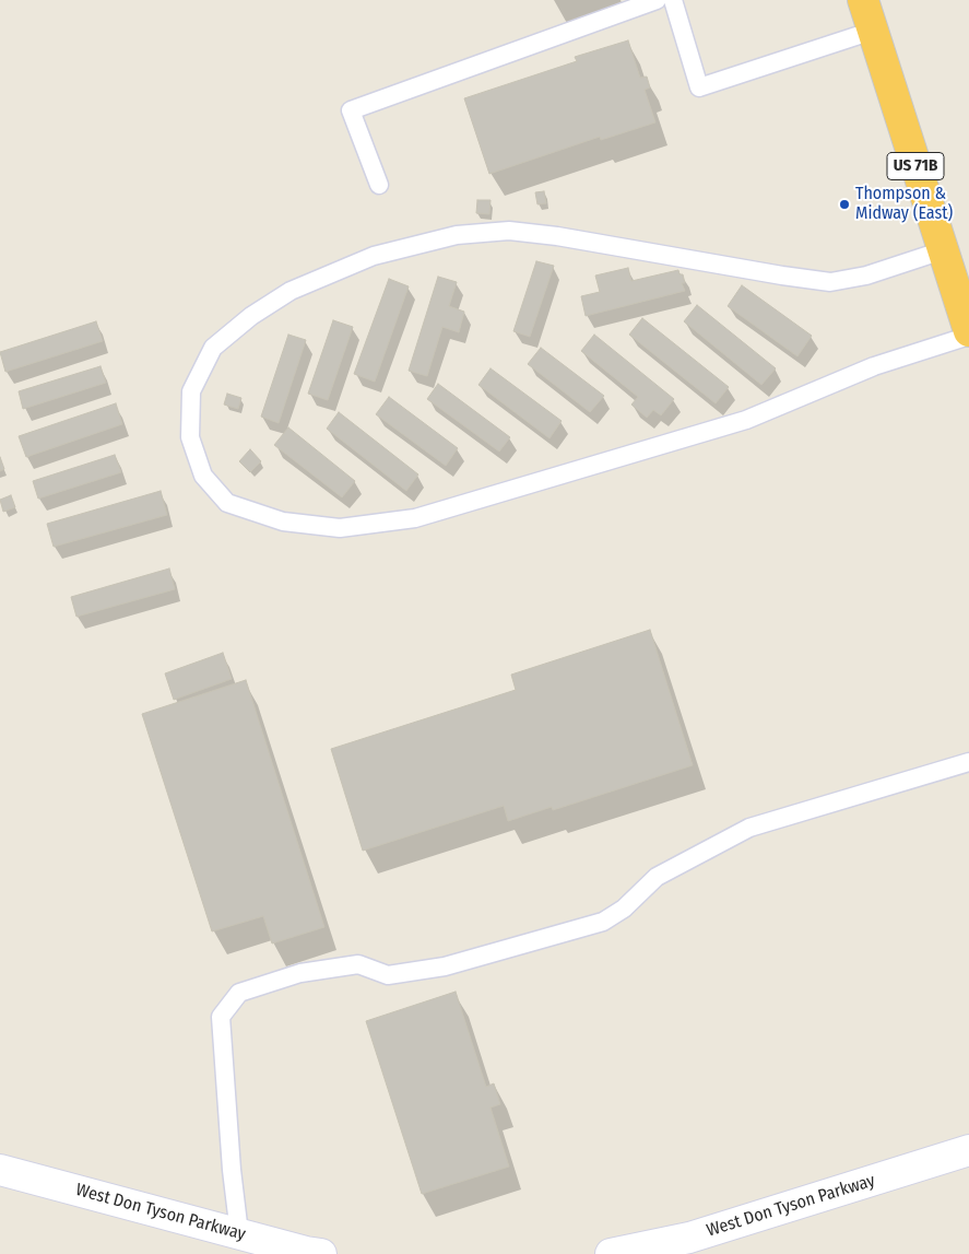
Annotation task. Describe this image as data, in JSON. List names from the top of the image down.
{
  "streets": {
    "highway": ["US 71B"],
    "main road": ["West Don Tyson Parkway"]
  },
  "places": ["Thompson & Midway (East)"]
}
